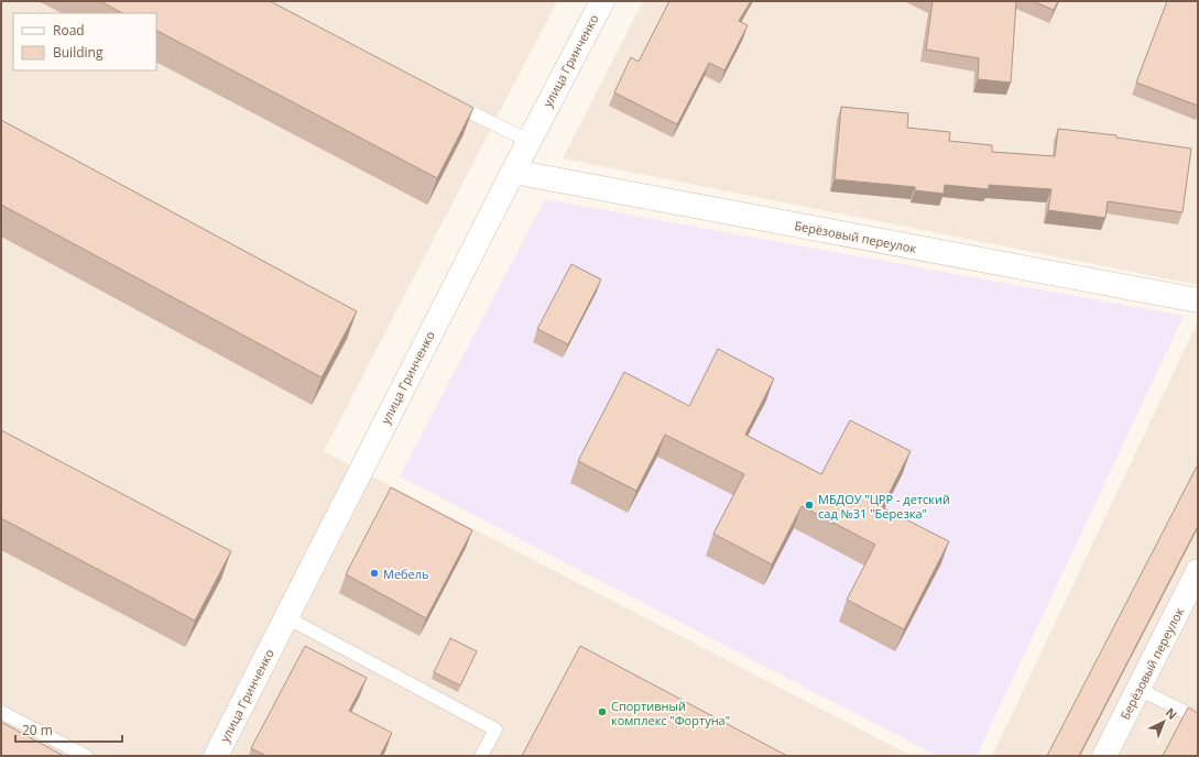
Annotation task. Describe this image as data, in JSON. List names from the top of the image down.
{
  "streets": {
    "street": ["улица Гринченко", "Берёзовый переулок"]
  },
  "crossings": [
    ["улица Гринченко", "Берёзовый переулок"]
  ],
  "places": ["МБДОУ \"ЦРР - детский сад №31 \"Березка\"", "Мебель", "Спортивный комплекс \"Фортуна\""],
  "legend": ["Road", "Building"],
  "scale_bar": "20 m",
  "north": "top right"
}
